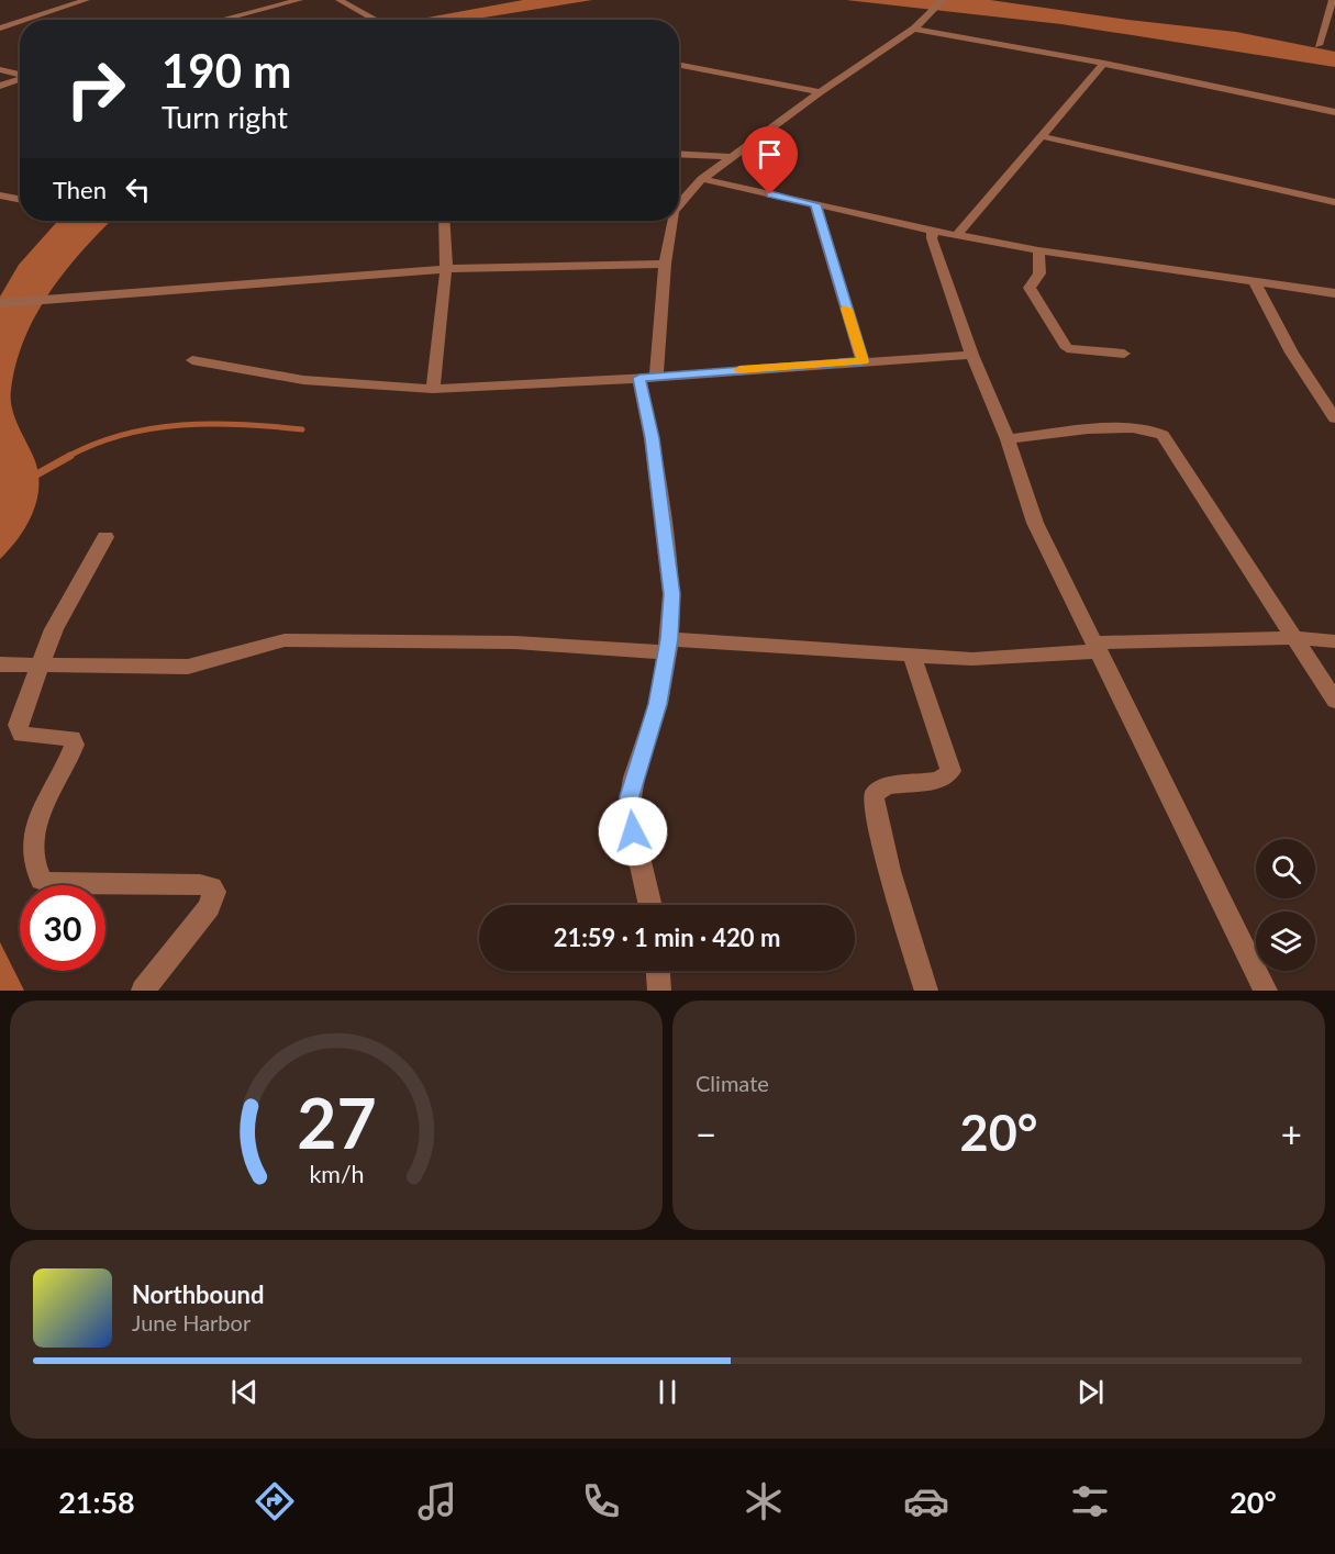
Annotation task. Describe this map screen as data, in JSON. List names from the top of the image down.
{
  "page": {
    "turn": ["190 m", "Turn right"],
    "then": "Then",
    "limit": "30",
    "trip": "21:59 · 1 min · 420 m",
    "tile": "Climate",
    "heat": ["−", "20°", "+"],
    "song": ["Northbound", "June Harbor"],
    "tabs": ["21:58", "20°"],
    "gauge": ["27", "km/h"]
  }
}
